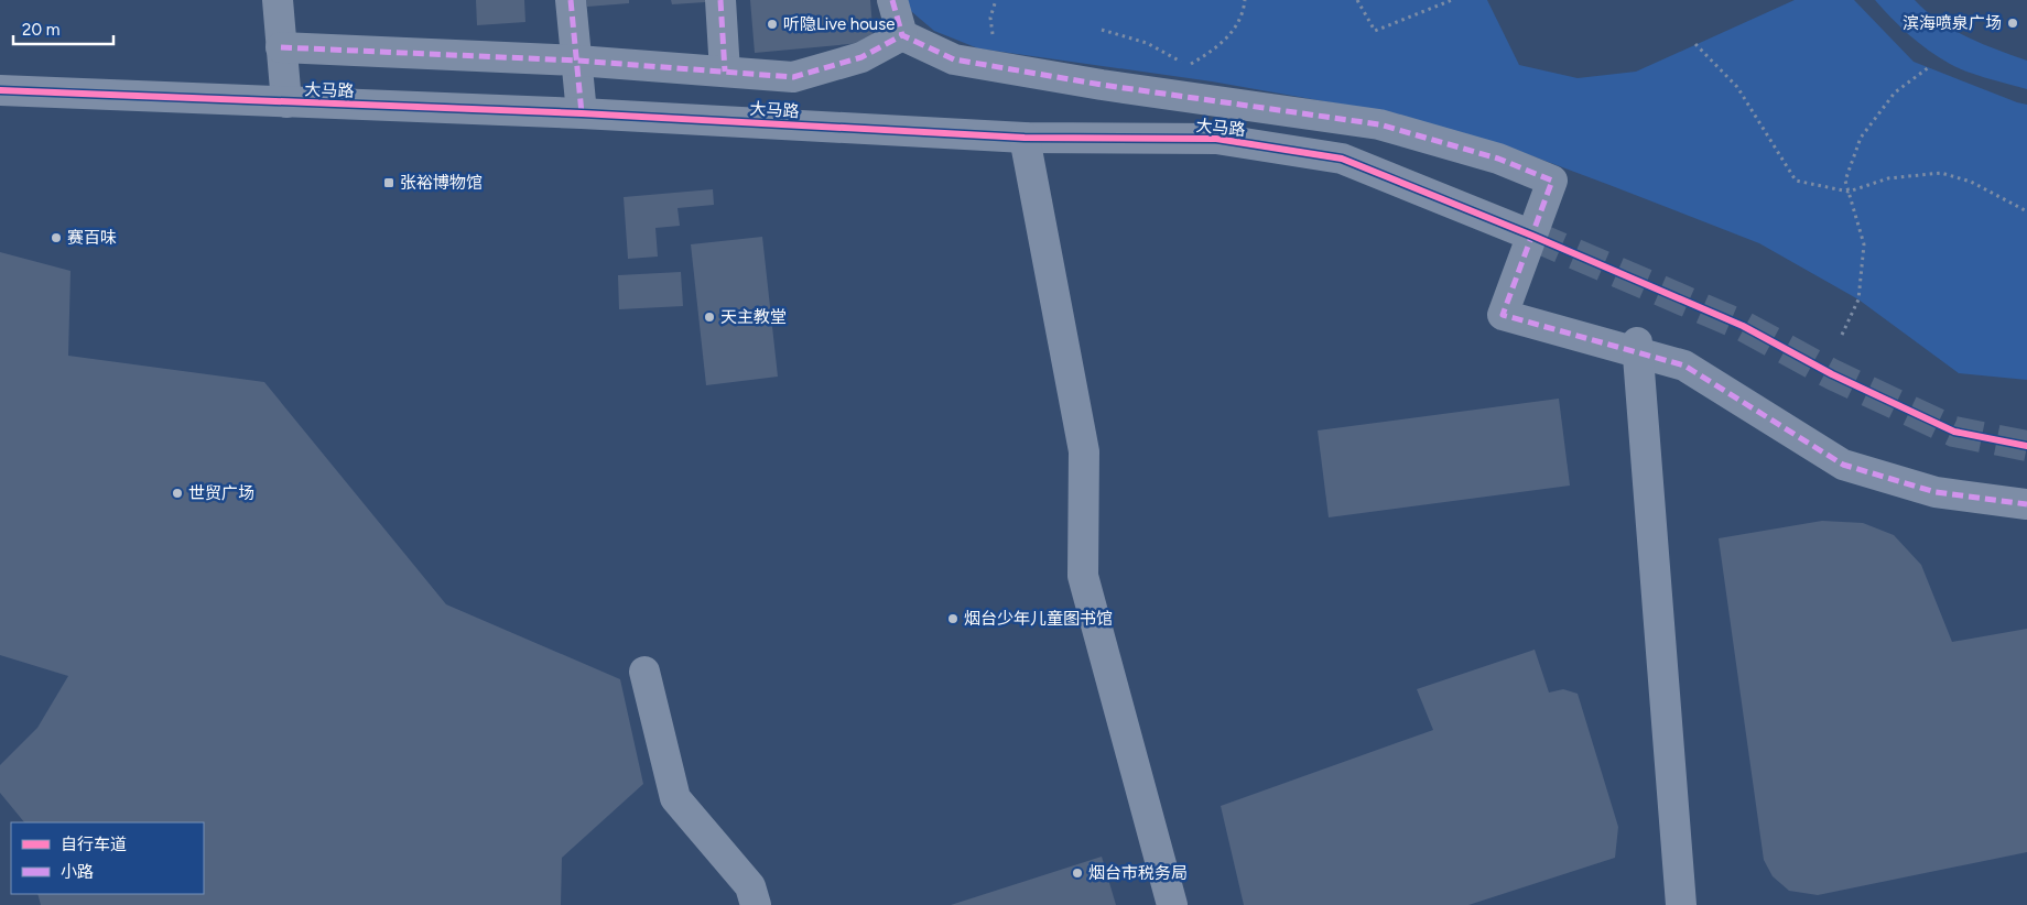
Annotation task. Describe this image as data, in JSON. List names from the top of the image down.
{
  "streets": {
    "street": ["大马路"]
  },
  "places": {
    "other": [
      "滨海喷泉广场",
      "听隐Live house",
      "赛百味",
      "天主教堂",
      "世贸广场",
      "烟台少年儿童图书馆",
      "烟台市税务局"
    ],
    "transit": ["张裕博物馆"]
  },
  "legend": ["自行车道", "小路"],
  "scale_bar": "20 m"
}
